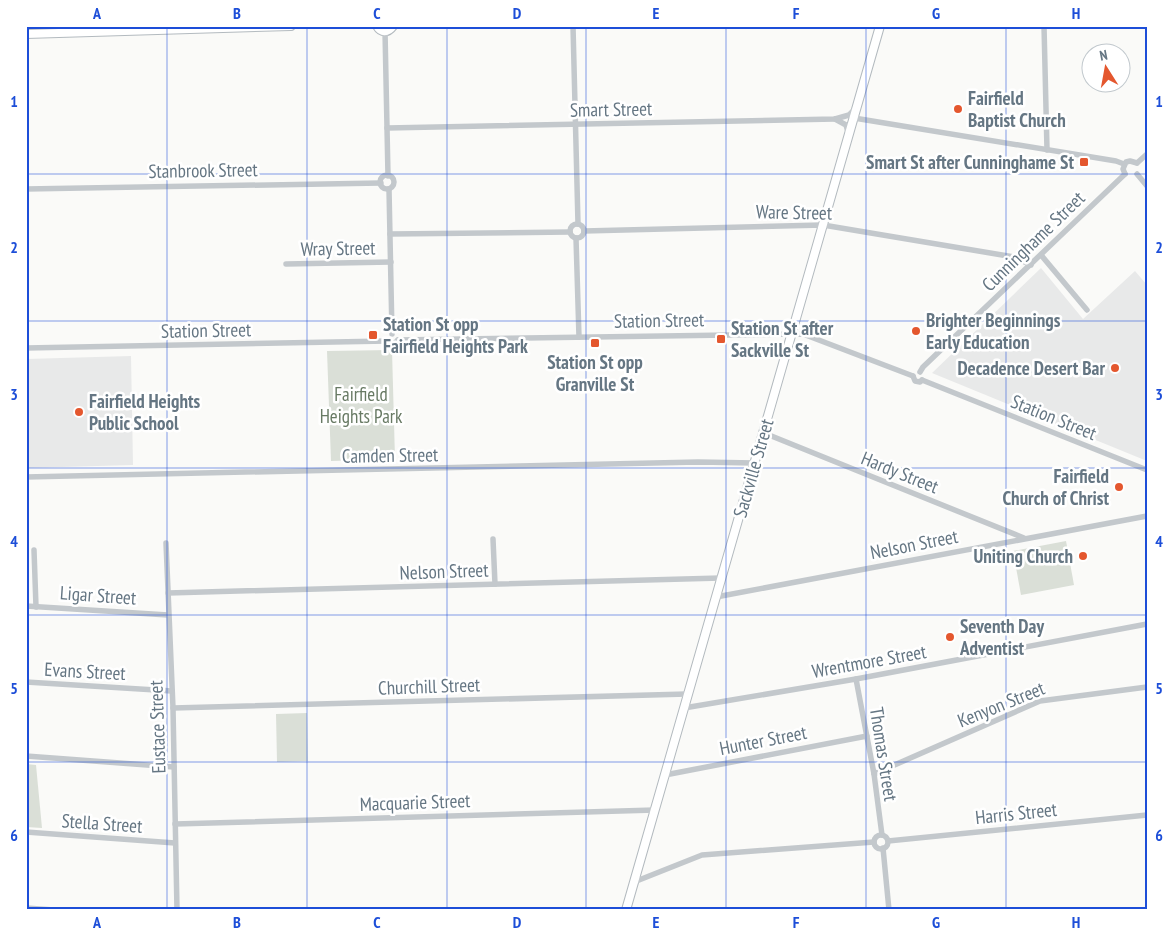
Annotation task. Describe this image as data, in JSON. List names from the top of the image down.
{
  "streets": {
    "main road": ["Sackville Street"],
    "street": [
      "Smart Street",
      "Stanbrook Street",
      "Ware Street",
      "Cunninghame Street",
      "Wray Street",
      "Station Street",
      "Camden Street",
      "Hardy Street",
      "Nelson Street",
      "Ligar Street",
      "Wrentmore Street",
      "Evans Street",
      "Churchill Street",
      "Kenyon Street",
      "Eustace Street",
      "Hunter Street",
      "Thomas Street",
      "Macquarie Street",
      "Harris Street",
      "Stella Street"
    ]
  },
  "crossings": [
    ["Smart Street", "Sackville Street"],
    ["Ware Street", "Cunninghame Street"],
    ["Ware Street", "Sackville Street"],
    ["Cunninghame Street", "Station Street"],
    ["Station Street", "Sackville Street"],
    ["Camden Street", "Sackville Street"],
    ["Sackville Street", "Hardy Street"],
    ["Sackville Street", "Nelson Street"],
    ["Sackville Street", "Wrentmore Street"],
    ["Sackville Street", "Churchill Street"],
    ["Sackville Street", "Hunter Street"],
    ["Sackville Street", "Macquarie Street"],
    ["Hardy Street", "Nelson Street"],
    ["Nelson Street", "Eustace Street"],
    ["Ligar Street", "Eustace Street"],
    ["Wrentmore Street", "Thomas Street"],
    ["Evans Street", "Eustace Street"],
    ["Churchill Street", "Eustace Street"],
    ["Kenyon Street", "Thomas Street"],
    ["Eustace Street", "Macquarie Street"],
    ["Eustace Street", "Stella Street"],
    ["Hunter Street", "Thomas Street"],
    ["Thomas Street", "Harris Street"]
  ],
  "parks": ["Fairfield Heights Park"],
  "places": {
    "other": [
      "Fairfield Baptist Church",
      "Brighter Beginnings Early Education",
      "Decadence Desert Bar",
      "Fairfield Heights Public School",
      "Fairfield Church of Christ",
      "Uniting Church",
      "Seventh Day Adventist"
    ],
    "transit": [
      "Smart St after Cunninghame St",
      "Station St opp Fairfield Heights Park",
      "Station St after Sackville St",
      "Station St opp Granville St"
    ]
  },
  "north": "top",
  "grid": {
    "columns": [
      "A",
      "B",
      "C",
      "D",
      "E",
      "F",
      "G",
      "H"
    ],
    "rows": [
      "1",
      "2",
      "3",
      "4",
      "5",
      "6"
    ]
  }
}
